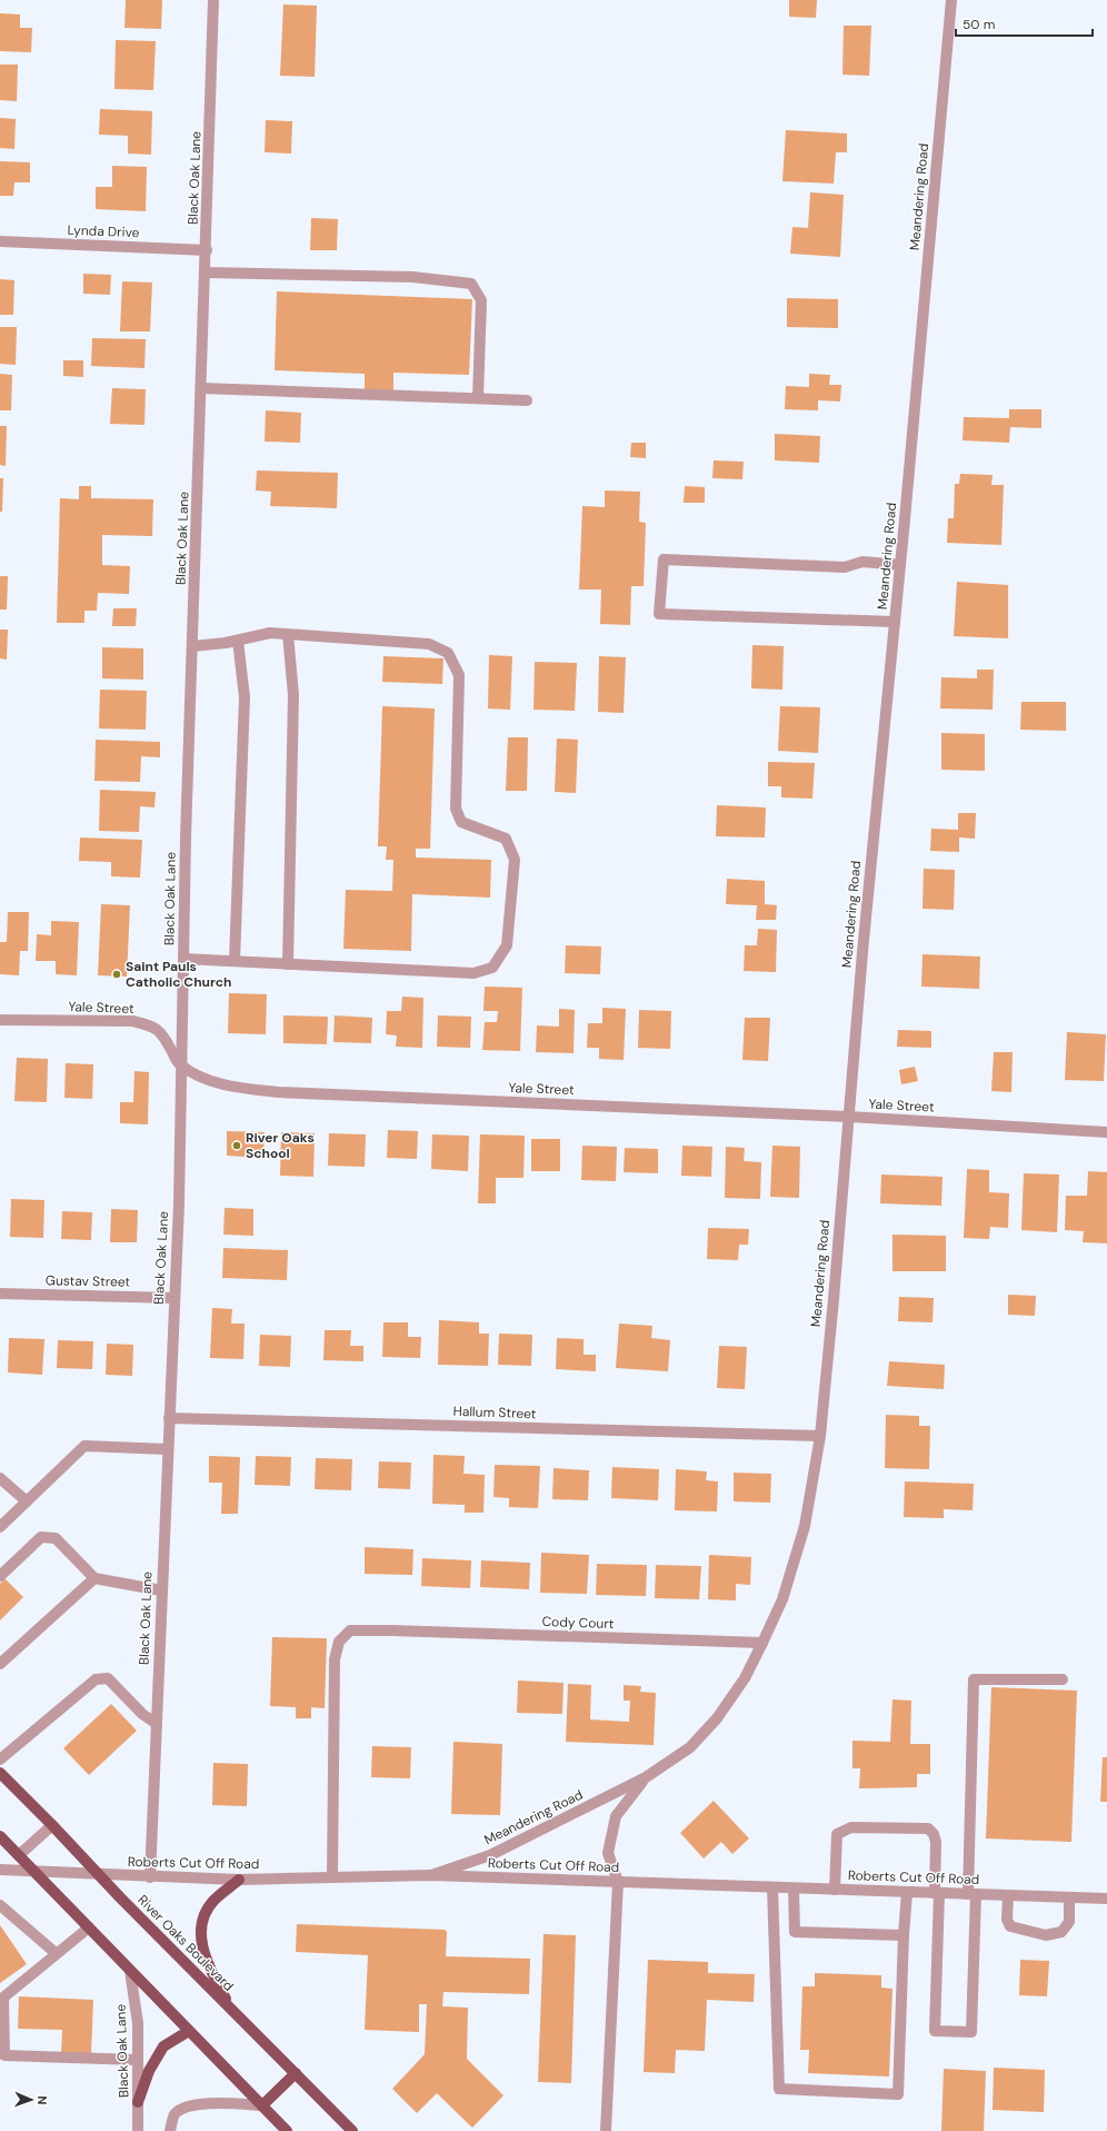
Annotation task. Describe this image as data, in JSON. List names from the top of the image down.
{
  "streets": {
    "main road": ["River Oaks Boulevard"],
    "street": [
      "Black Oak Lane",
      "Meandering Road",
      "Lynda Drive",
      "Yale Street",
      "Gustav Street",
      "Hallum Street",
      "Cody Court",
      "Roberts Cut Off Road"
    ]
  },
  "crossings": [
    ["Black Oak Lane", "Lynda Drive"],
    ["Black Oak Lane", "Yale Street"],
    ["Black Oak Lane", "Gustav Street"],
    ["Black Oak Lane", "Hallum Street"],
    ["Black Oak Lane", "Roberts Cut Off Road"],
    ["Meandering Road", "Yale Street"],
    ["Meandering Road", "Hallum Street"],
    ["Meandering Road", "Cody Court"],
    ["Meandering Road", "Roberts Cut Off Road"],
    ["Cody Court", "Roberts Cut Off Road"],
    ["Roberts Cut Off Road", "River Oaks Boulevard"]
  ],
  "places": ["Saint Pauls Catholic Church", "River Oaks School"],
  "scale_bar": "50 m",
  "north": "right"
}
